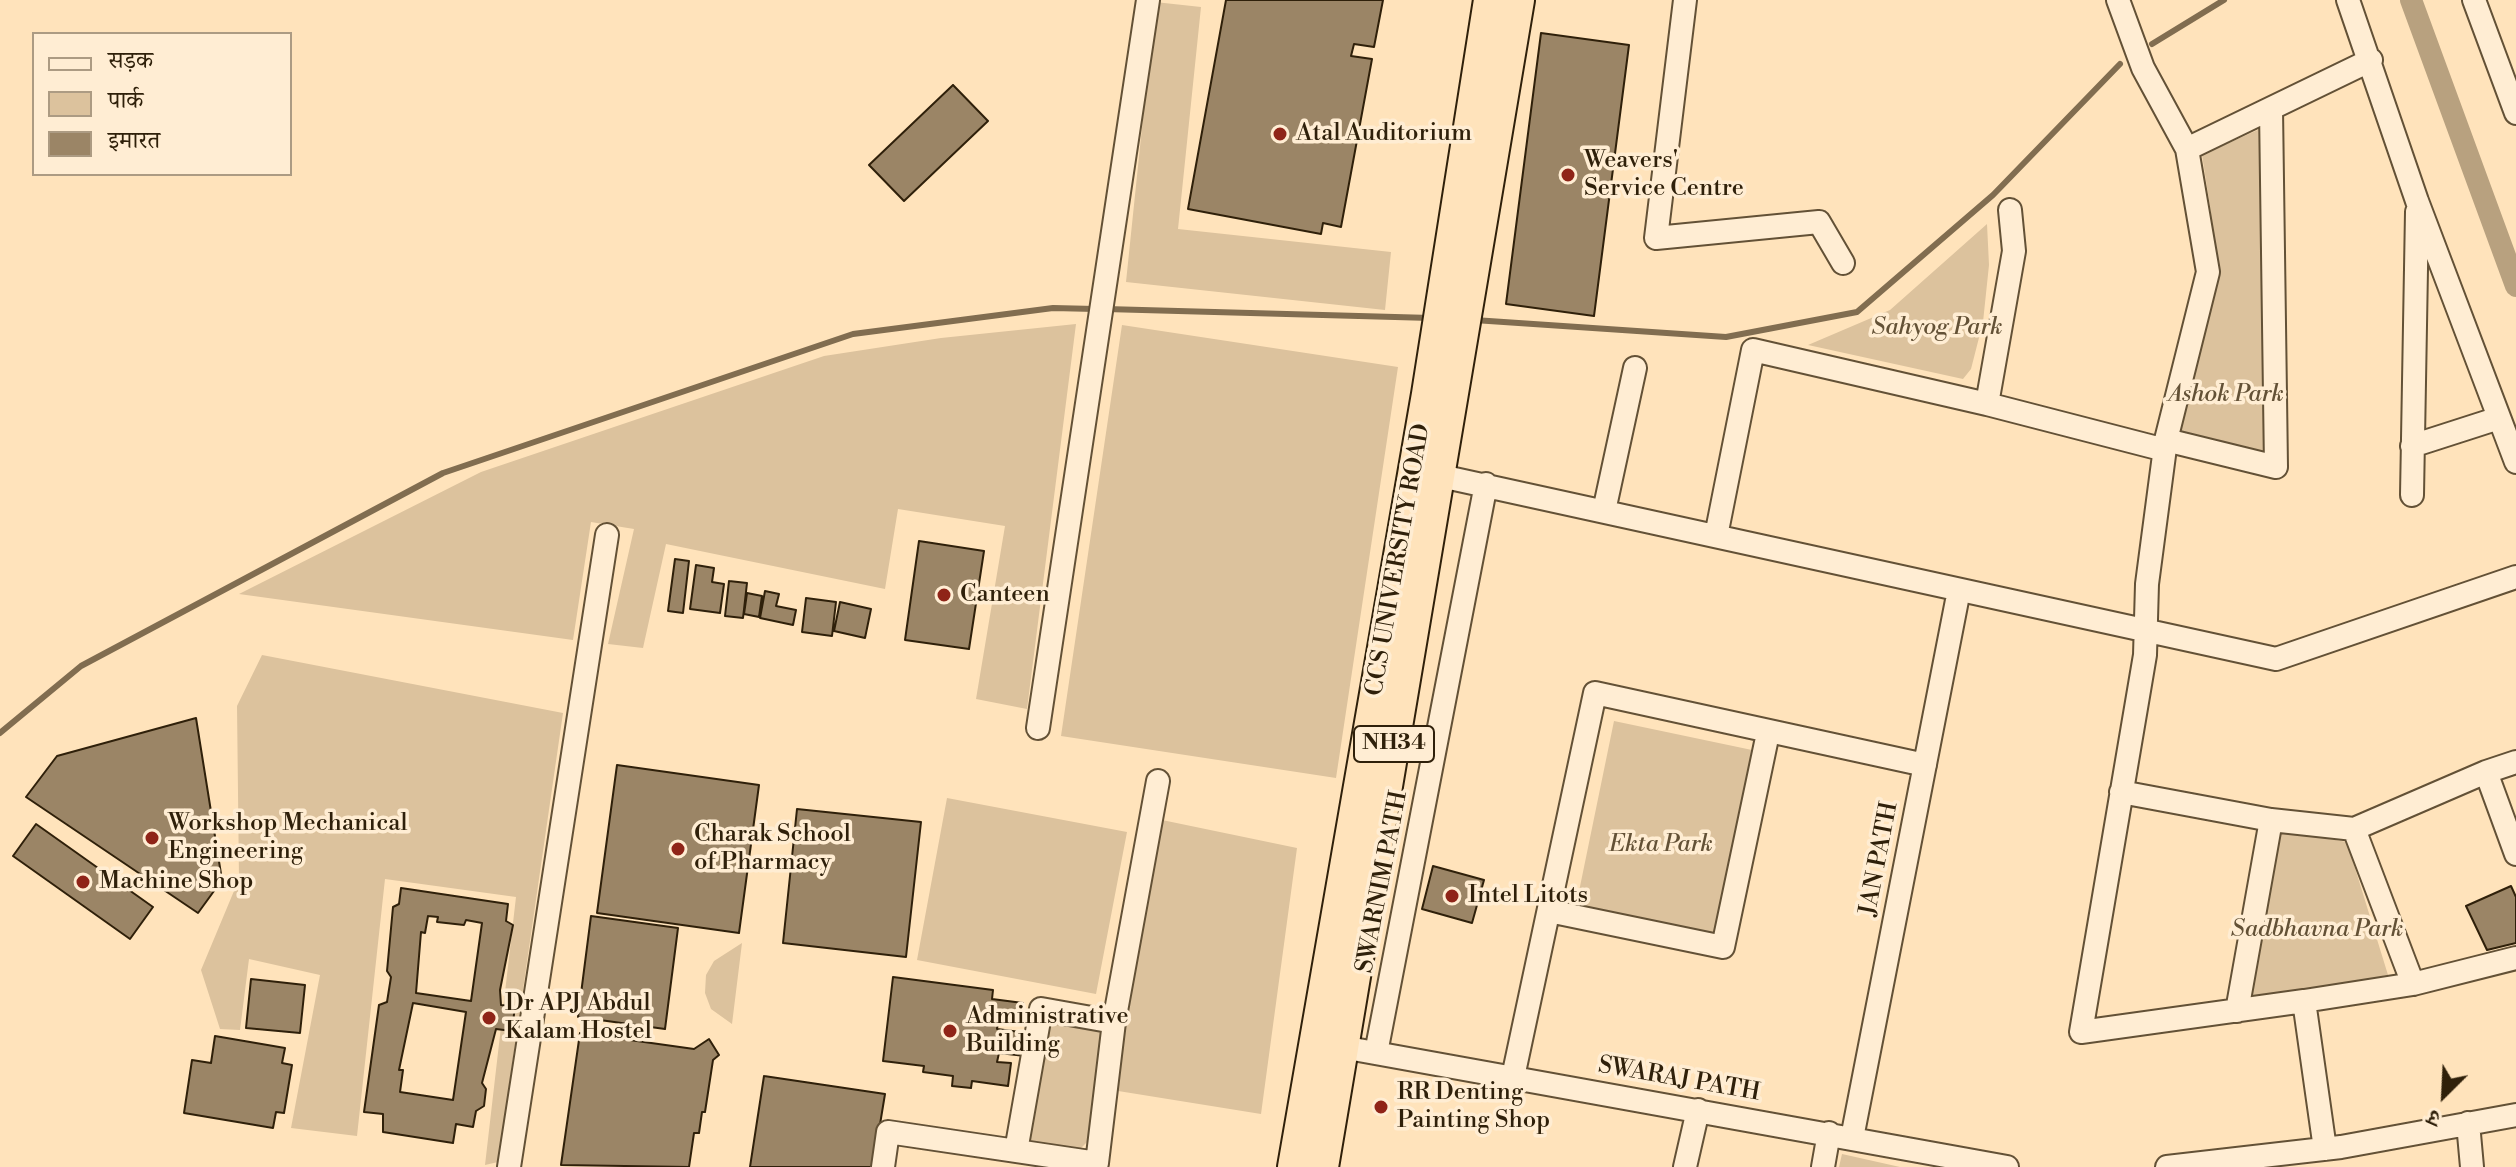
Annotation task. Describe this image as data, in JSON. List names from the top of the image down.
{
  "streets": {
    "highway": ["CCS UNIVERSITY ROAD", "NH34"],
    "street": ["JAN PATH", "SWARNIM PATH", "SWARAJ PATH"]
  },
  "crossings": [
    ["CCS UNIVERSITY ROAD", "SWARAJ PATH"],
    ["JAN PATH", "SWARAJ PATH"],
    ["SWARNIM PATH", "SWARAJ PATH"]
  ],
  "parks": [
    "Sahyog Park",
    "Ashok Park",
    "Ekta Park",
    "Sadbhavna Park"
  ],
  "places": [
    "Atal Auditorium",
    "Weavers' Service Centre",
    "Canteen",
    "Workshop Mechanical Engineering",
    "Charak School of Pharmacy",
    "Machine Shop",
    "Intel Litots",
    "Dr APJ Abdul Kalam Hostel",
    "Administrative Building",
    "RR Denting Painting Shop"
  ],
  "legend": ["सड़क", "पार्क", "इमारत"],
  "north": "bottom left"
}
